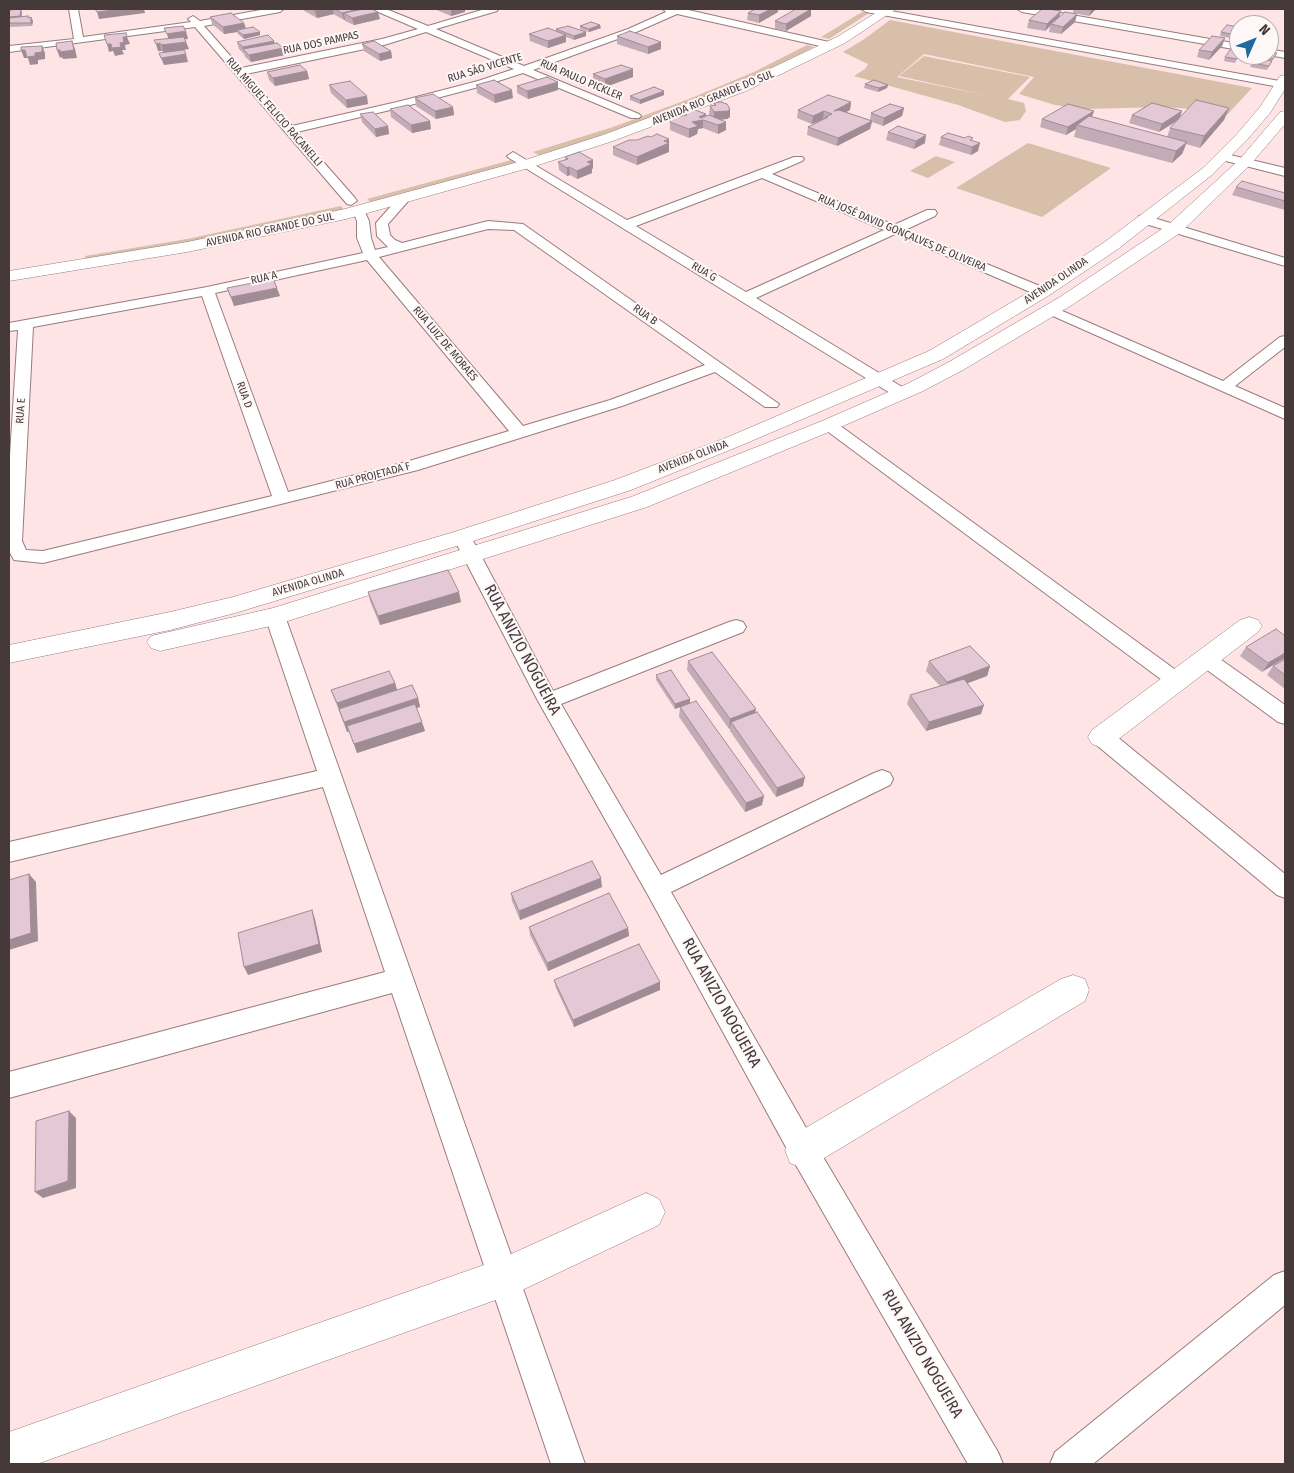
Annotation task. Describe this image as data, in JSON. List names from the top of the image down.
{
  "streets": {
    "street": [
      "RUA DOS PAMPAS",
      "RUA SÃO VICENTE",
      "RUA PAULO PICKLER",
      "AVENIDA RIO GRANDE DO SUL",
      "RUA MIGUEL FELICIO RACANELLI",
      "RUA JOSÉ DAVID GONÇALVES DE OLIVEIRA",
      "RUA G",
      "RUA A",
      "AVENIDA OLINDA",
      "RUA B",
      "RUA LUIZ DE MORAES",
      "RUA D",
      "RUA E",
      "RUA PROJETADA F",
      "RUA ANIZIO NOGUEIRA"
    ]
  },
  "crossings": [
    ["RUA DOS PAMPAS", "RUA PAULO PICKLER"],
    ["RUA DOS PAMPAS", "RUA MIGUEL FELICIO RACANELLI"],
    ["RUA SÃO VICENTE", "RUA PAULO PICKLER"],
    ["RUA SÃO VICENTE", "RUA MIGUEL FELICIO RACANELLI"],
    ["RUA PAULO PICKLER", "AVENIDA RIO GRANDE DO SUL"],
    ["AVENIDA RIO GRANDE DO SUL", "RUA MIGUEL FELICIO RACANELLI"],
    ["AVENIDA RIO GRANDE DO SUL", "RUA G"],
    ["RUA JOSÉ DAVID GONÇALVES DE OLIVEIRA", "AVENIDA OLINDA"],
    ["RUA G", "AVENIDA OLINDA"],
    ["RUA A", "RUA B"],
    ["RUA A", "RUA LUIZ DE MORAES"],
    ["RUA A", "RUA D"],
    ["RUA A", "RUA E"],
    ["AVENIDA OLINDA", "RUA ANIZIO NOGUEIRA"],
    ["RUA B", "RUA PROJETADA F"],
    ["RUA LUIZ DE MORAES", "RUA PROJETADA F"],
    ["RUA D", "RUA PROJETADA F"],
    ["RUA E", "RUA PROJETADA F"]
  ],
  "north": "top right"
}
